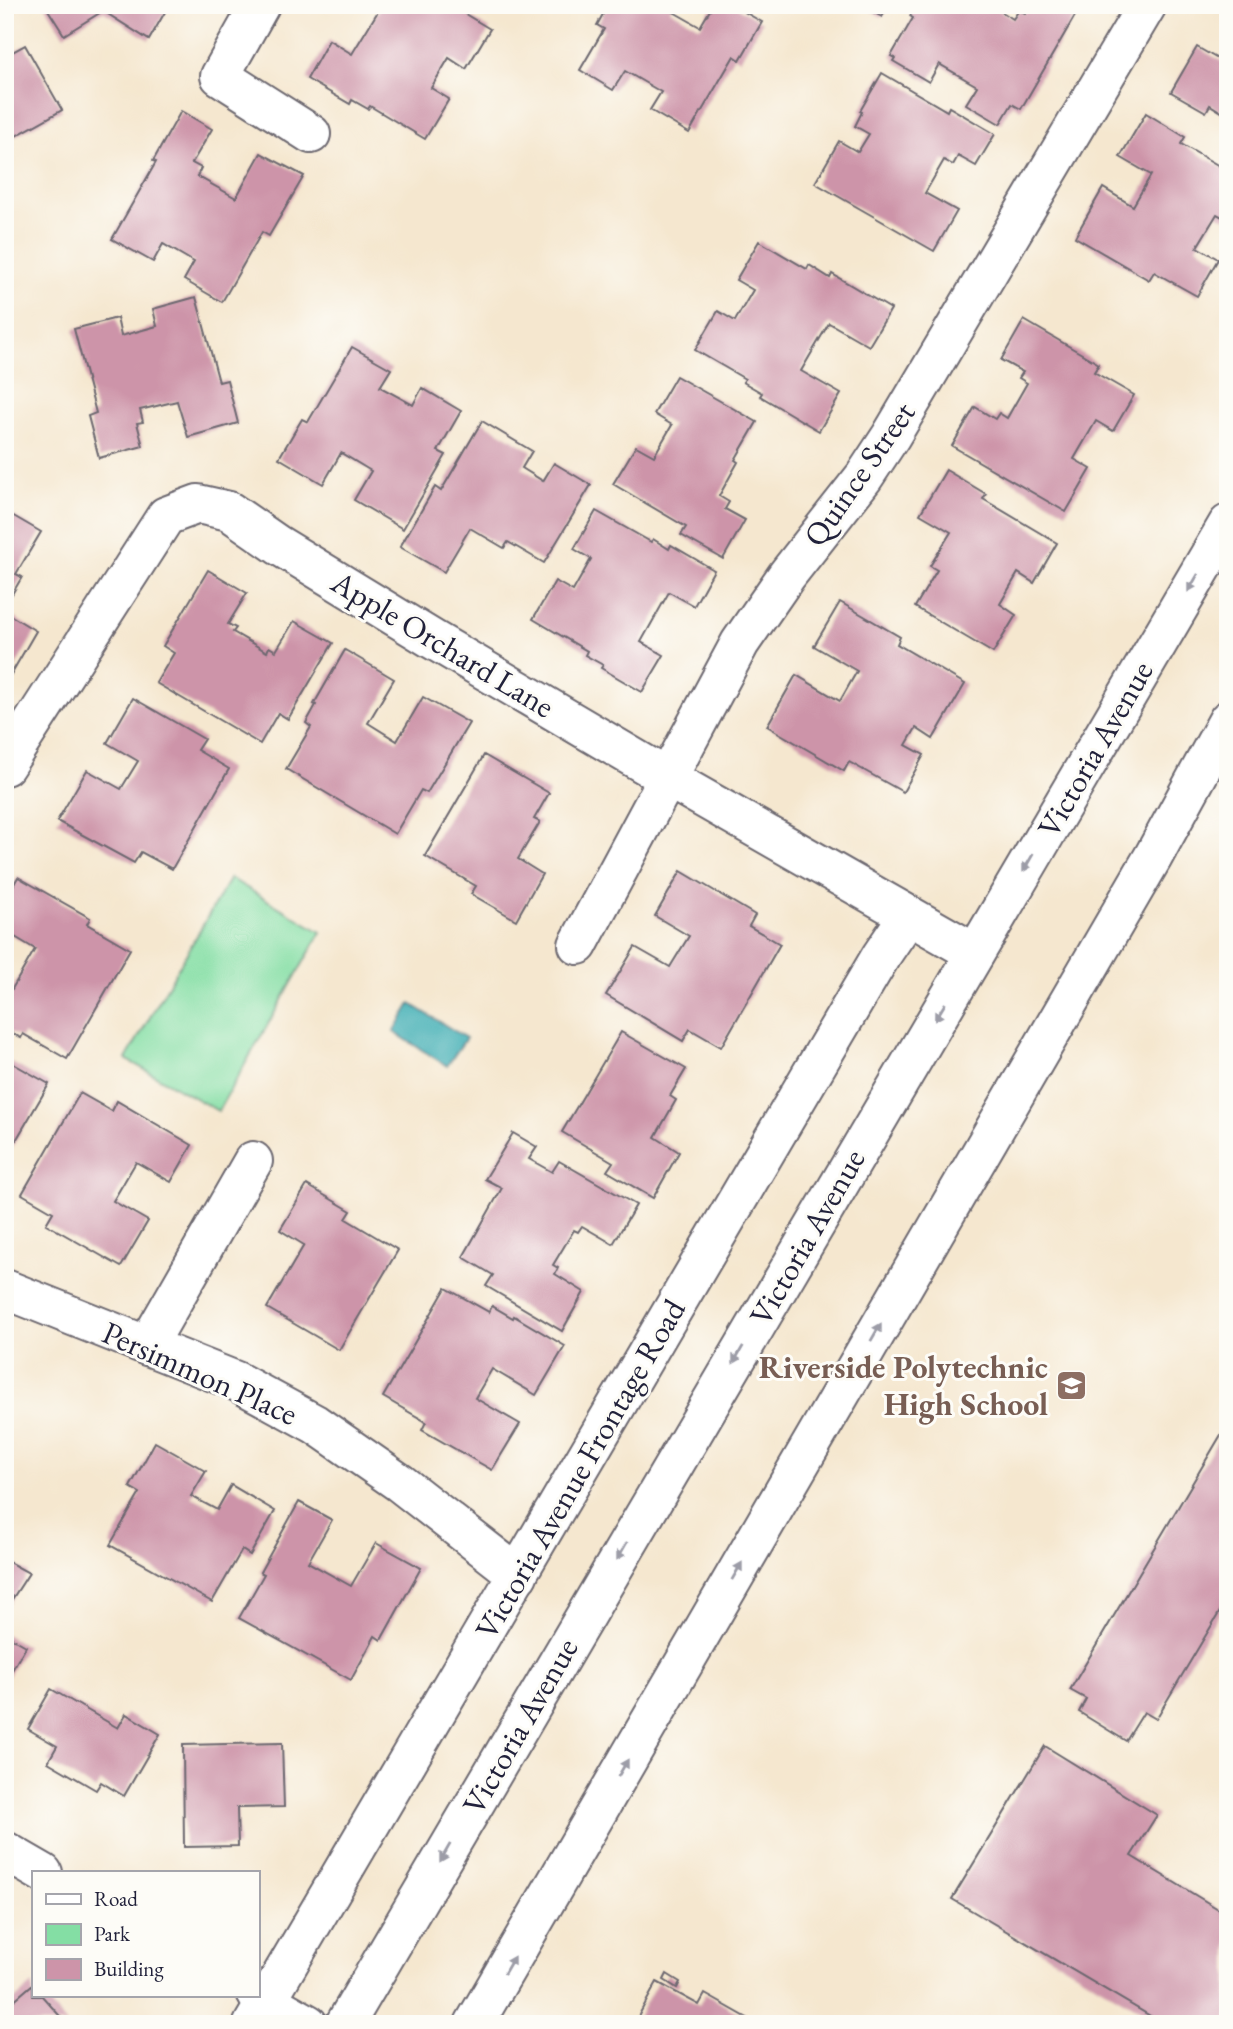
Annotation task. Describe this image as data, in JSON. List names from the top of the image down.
{
  "streets": {
    "street": [
      "Quince Street",
      "Apple Orchard Lane",
      "Victoria Avenue",
      "Persimmon Place",
      "Victoria Avenue Frontage Road"
    ]
  },
  "crossings": [
    ["Quince Street", "Apple Orchard Lane"],
    ["Apple Orchard Lane", "Victoria Avenue"],
    ["Apple Orchard Lane", "Victoria Avenue Frontage Road"],
    ["Persimmon Place", "Victoria Avenue Frontage Road"]
  ],
  "places": {
    "school or university": ["Riverside Polytechnic High School"]
  },
  "legend": ["Road", "Park", "Building"]
}
